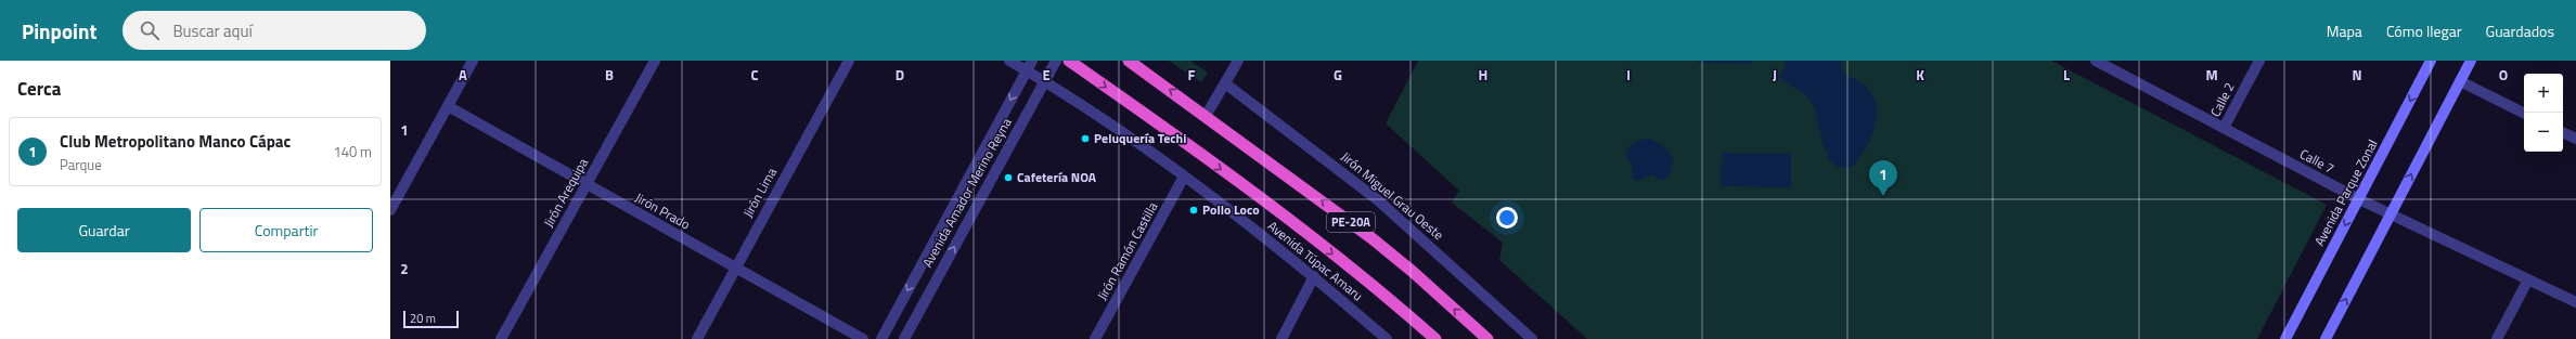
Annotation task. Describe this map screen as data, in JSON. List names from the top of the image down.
{
  "streets": {
    "highway": ["PE-20A", "Avenida Túpac Amaru"],
    "main road": ["Avenida Parque Zonal"],
    "street": [
      "Calle 2",
      "Calle 7",
      "Jirón Arequipa",
      "Jirón Lima",
      "Avenida Amador Merino Reyna",
      "Jirón Miguel Grau Oeste",
      "Jirón Prado",
      "Jirón Ramón Castilla"
    ]
  },
  "crossings": [
    ["Calle 2", "Calle 7"],
    ["Calle 7", "Avenida Parque Zonal"],
    ["Jirón Arequipa", "Jirón Prado"],
    ["Jirón Lima", "Jirón Prado"],
    ["Avenida Amador Merino Reyna", "Avenida Túpac Amaru"],
    ["Jirón Ramón Castilla", "Avenida Túpac Amaru"]
  ],
  "places": ["Peluquería Techi", "Cafetería NOA", "Pollo Loco"],
  "scale_bar": "20 m",
  "page": {
    "header": "Pinpoint",
    "search": "Buscar aquí",
    "nav": ["Mapa", "Cómo llegar", "Guardados"],
    "heading": "Cerca",
    "map_buttons": ["+", "−"],
    "list": [
      {
        "mark": "1",
        "name": "Club Metropolitano Manco Cápac",
        "note": "Parque",
        "value": "140 m"
      }
    ],
    "pins": "1",
    "buttons": ["Guardar", "Compartir"],
    "scale": "20 m"
  },
  "grid": {
    "columns": [
      "A",
      "B",
      "C",
      "D",
      "E",
      "F",
      "G",
      "H",
      "I",
      "J",
      "K",
      "L",
      "M",
      "N",
      "O"
    ],
    "rows": ["1", "2"]
  }
}
